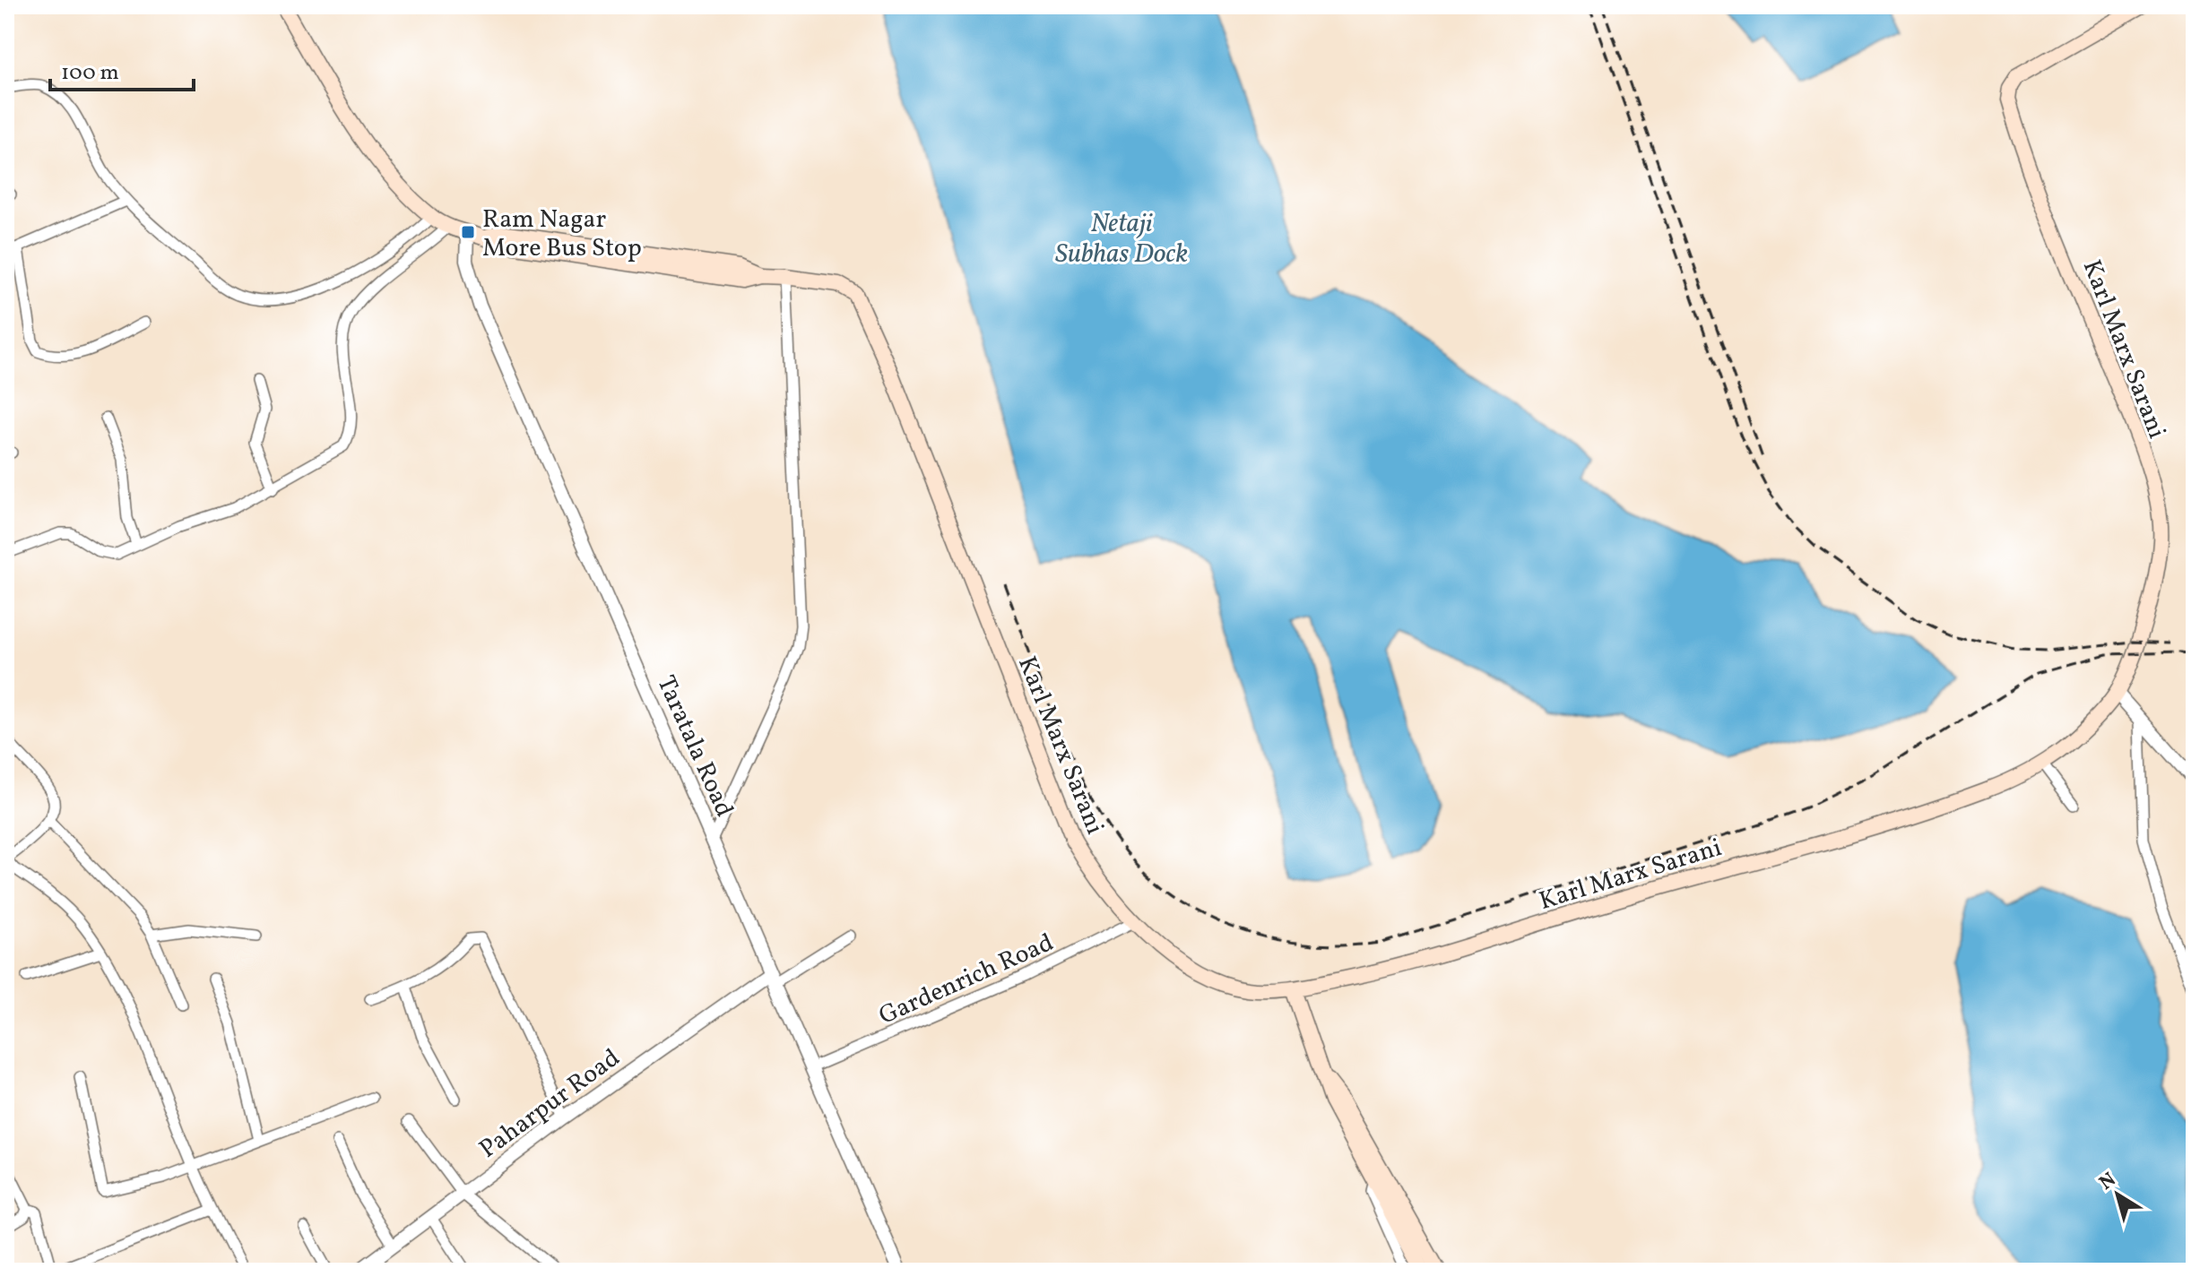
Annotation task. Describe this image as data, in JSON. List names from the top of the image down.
{
  "streets": {
    "main road": ["Karl Marx Sarani"],
    "street": ["Taratala Road", "Gardenrich Road", "Paharpur Road"]
  },
  "crossings": [
    ["Karl Marx Sarani", "Taratala Road"],
    ["Karl Marx Sarani", "Gardenrich Road"],
    ["Taratala Road", "Gardenrich Road"],
    ["Taratala Road", "Paharpur Road"]
  ],
  "water": ["Netaji Subhas Dock"],
  "places": {
    "transit": ["Ram Nagar More Bus Stop"]
  },
  "scale_bar": "100 m",
  "north": "top left"
}
